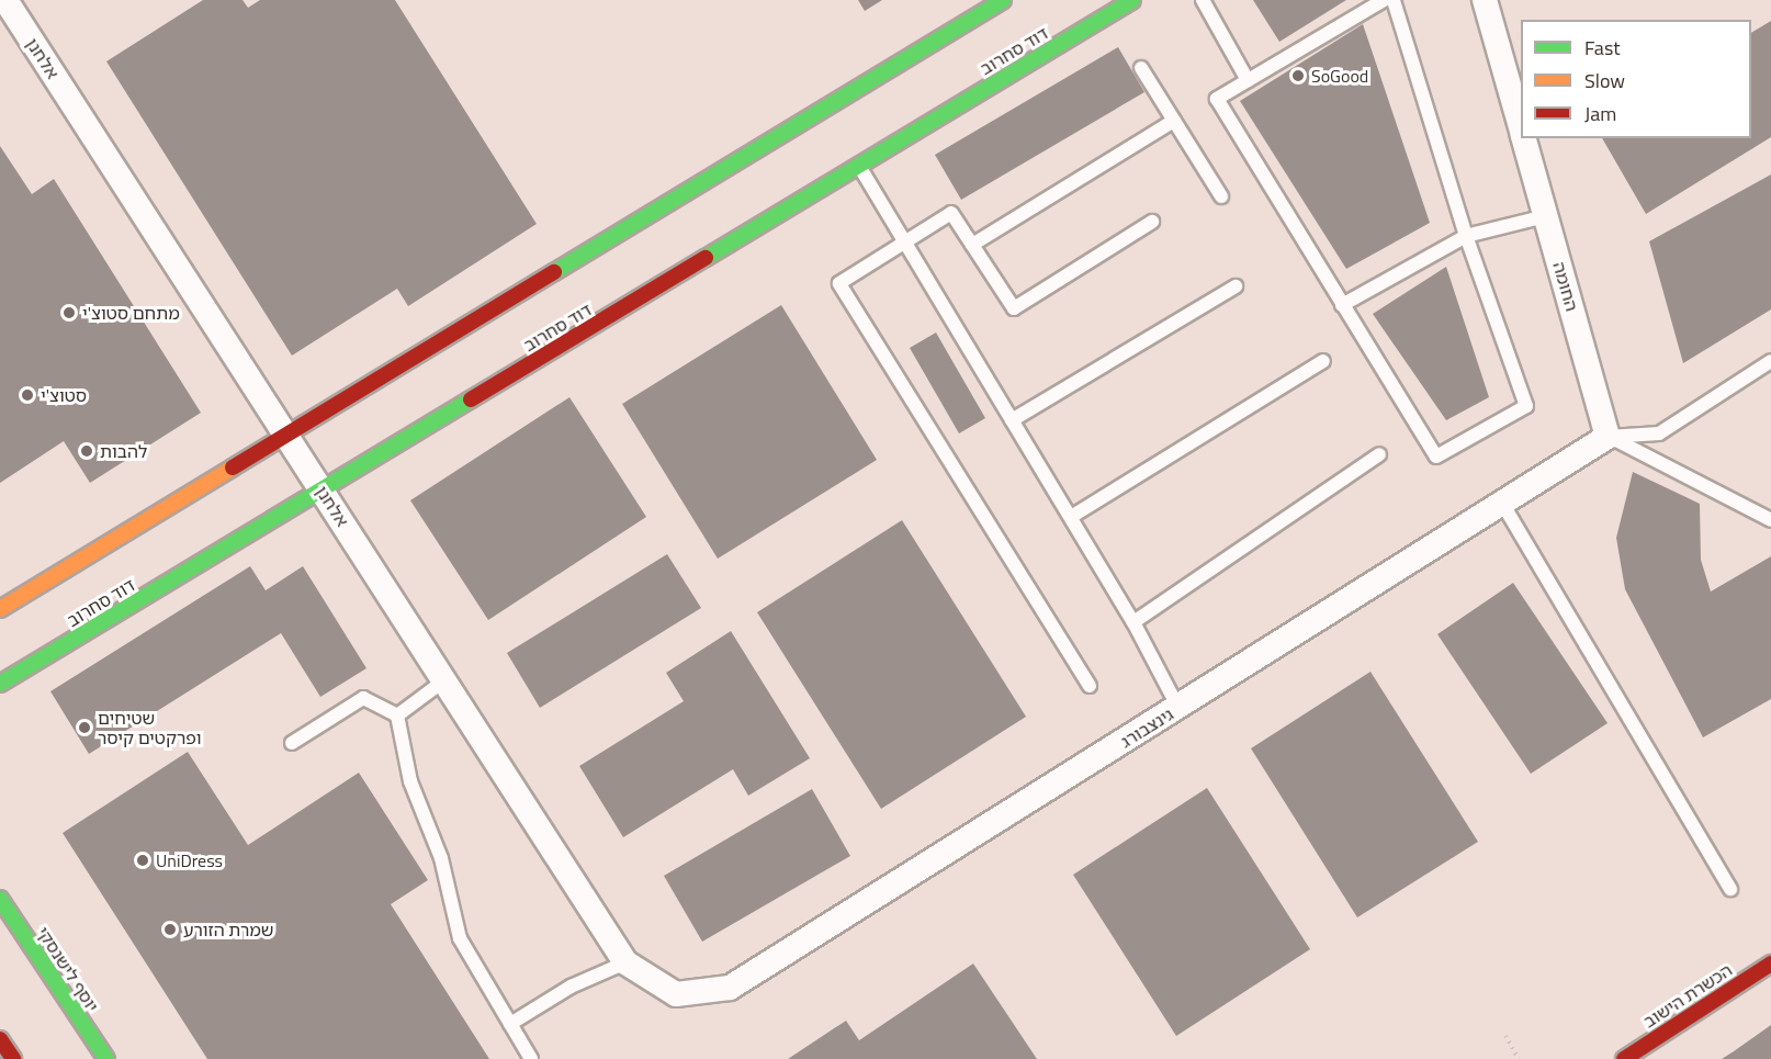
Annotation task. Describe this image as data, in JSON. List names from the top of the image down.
{
  "streets": {
    "street": [
      "דוד סחרוב",
      "אלחנן",
      "החומה",
      "גינצבורג",
      "יוסף לישנסקי",
      "הכשרת הישוב"
    ]
  },
  "crossings": [
    ["דוד סחרוב", "אלחנן"],
    ["אלחנן", "גינצבורג"],
    ["החומה", "גינצבורג"]
  ],
  "places": [
    "SoGood",
    "מתחם סטוצ'י",
    "סטוצ'י",
    "להבות",
    "שטיחים ופרקטים קיסר",
    "UniDress",
    "שמרת הזורע"
  ],
  "legend": ["Fast", "Slow", "Jam"]
}
